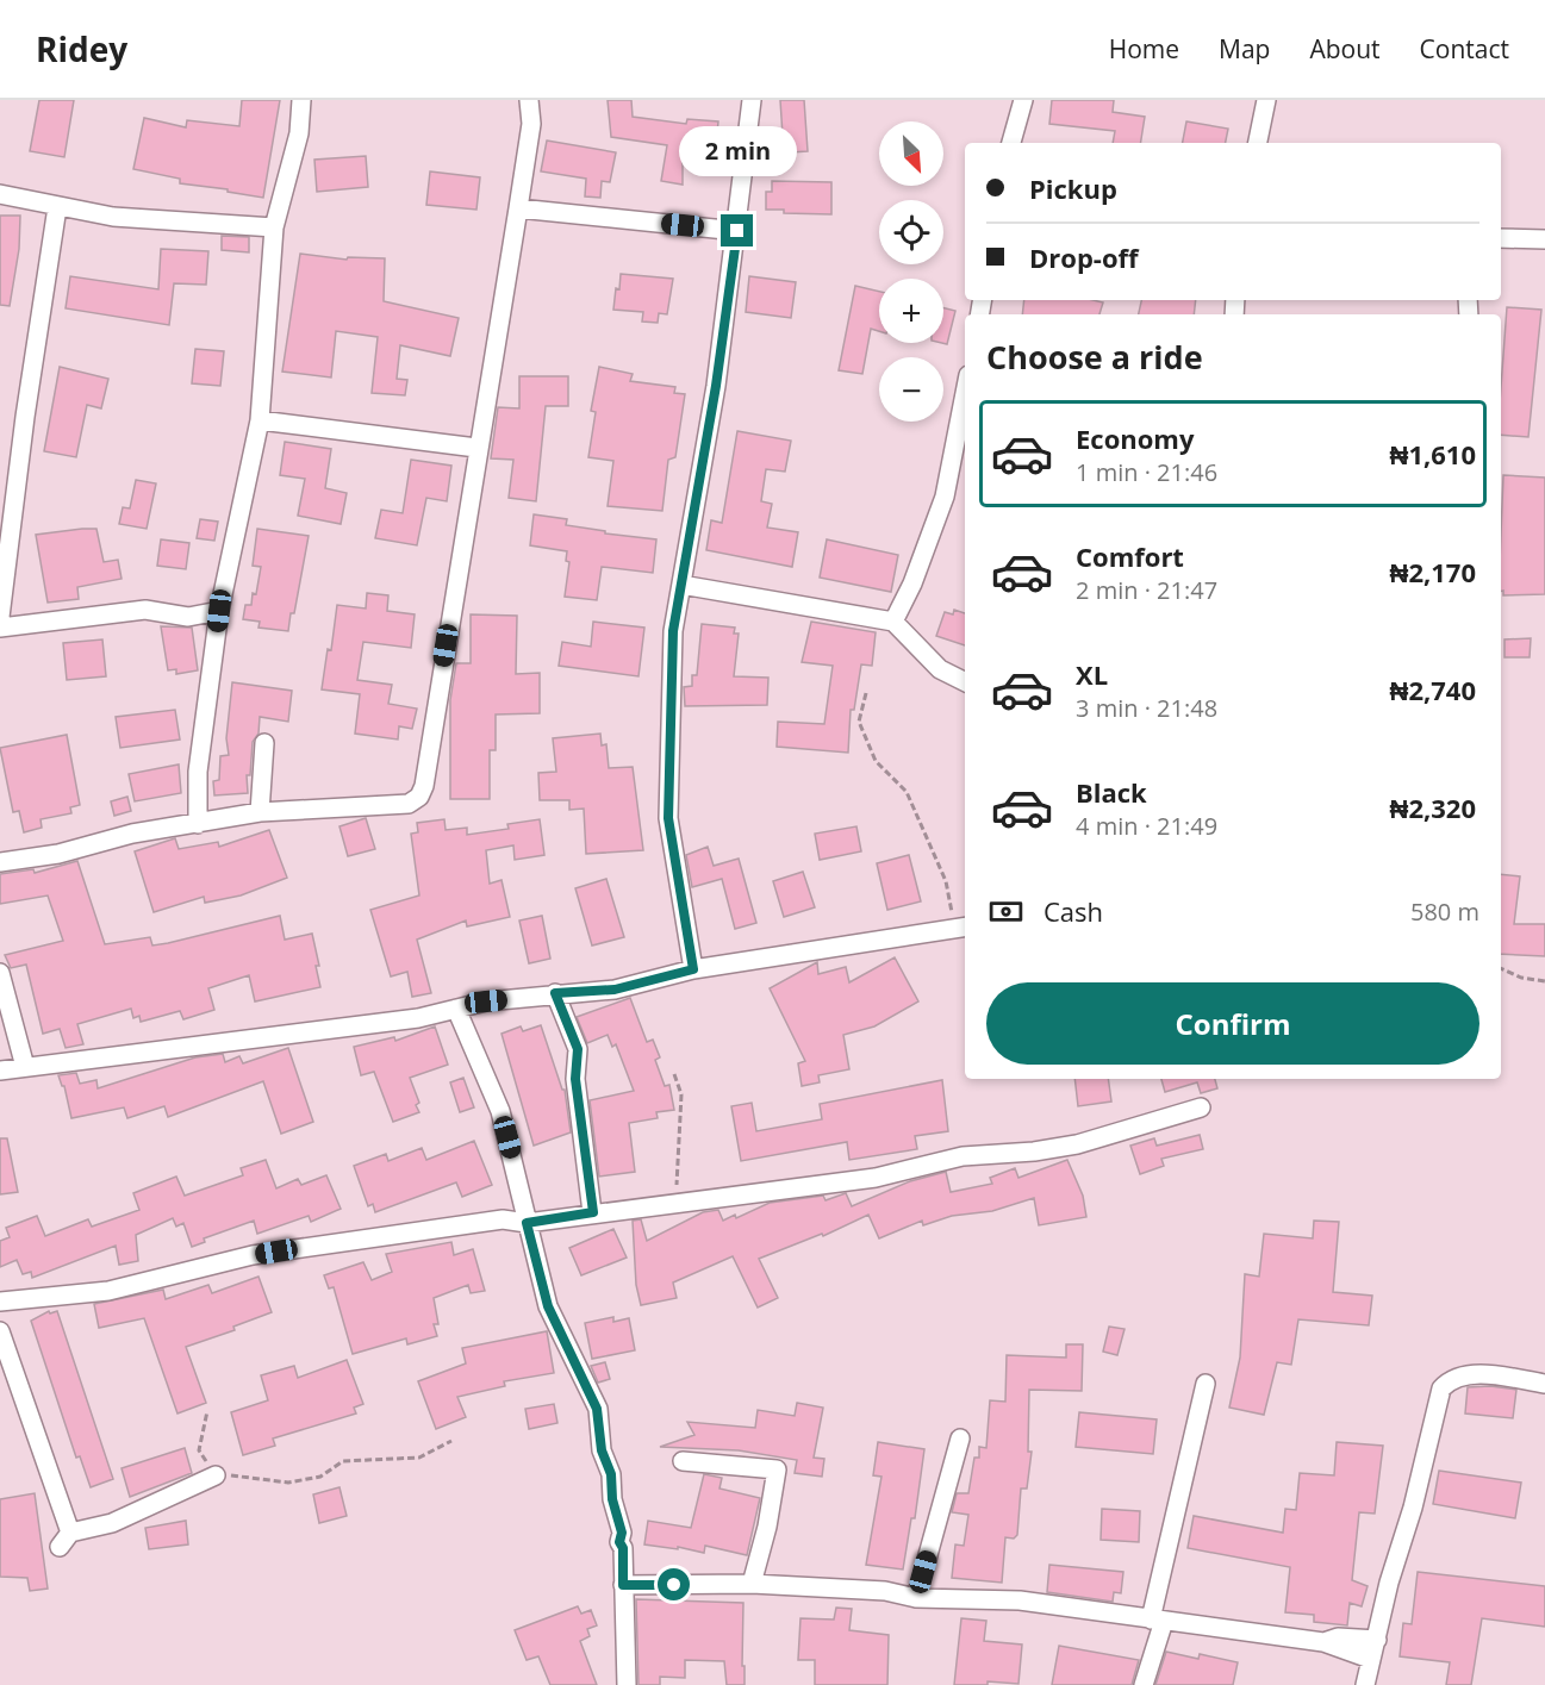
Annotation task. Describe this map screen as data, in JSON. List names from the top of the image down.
{
  "north": "bottom right",
  "page": {
    "header": "Ridey",
    "nav": [
      "Home",
      "Map",
      "About",
      "Contact"
    ],
    "map_buttons": ["+", "−"],
    "bubble": "2 min",
    "banner": ["Pickup", "Drop-off"],
    "heading": "Choose a ride",
    "list": [
      {
        "name": "Economy",
        "note": "1 min · 21:46",
        "value": "₦1,610"
      },
      {
        "name": "Comfort",
        "note": "2 min · 21:47",
        "value": "₦2,170"
      },
      {
        "name": "XL",
        "note": "3 min · 21:48",
        "value": "₦2,740"
      },
      {
        "name": "Black",
        "note": "4 min · 21:49",
        "value": "₦2,320"
      }
    ],
    "pay": ["Cash", "580 m"],
    "buttons": "Confirm"
  }
}
